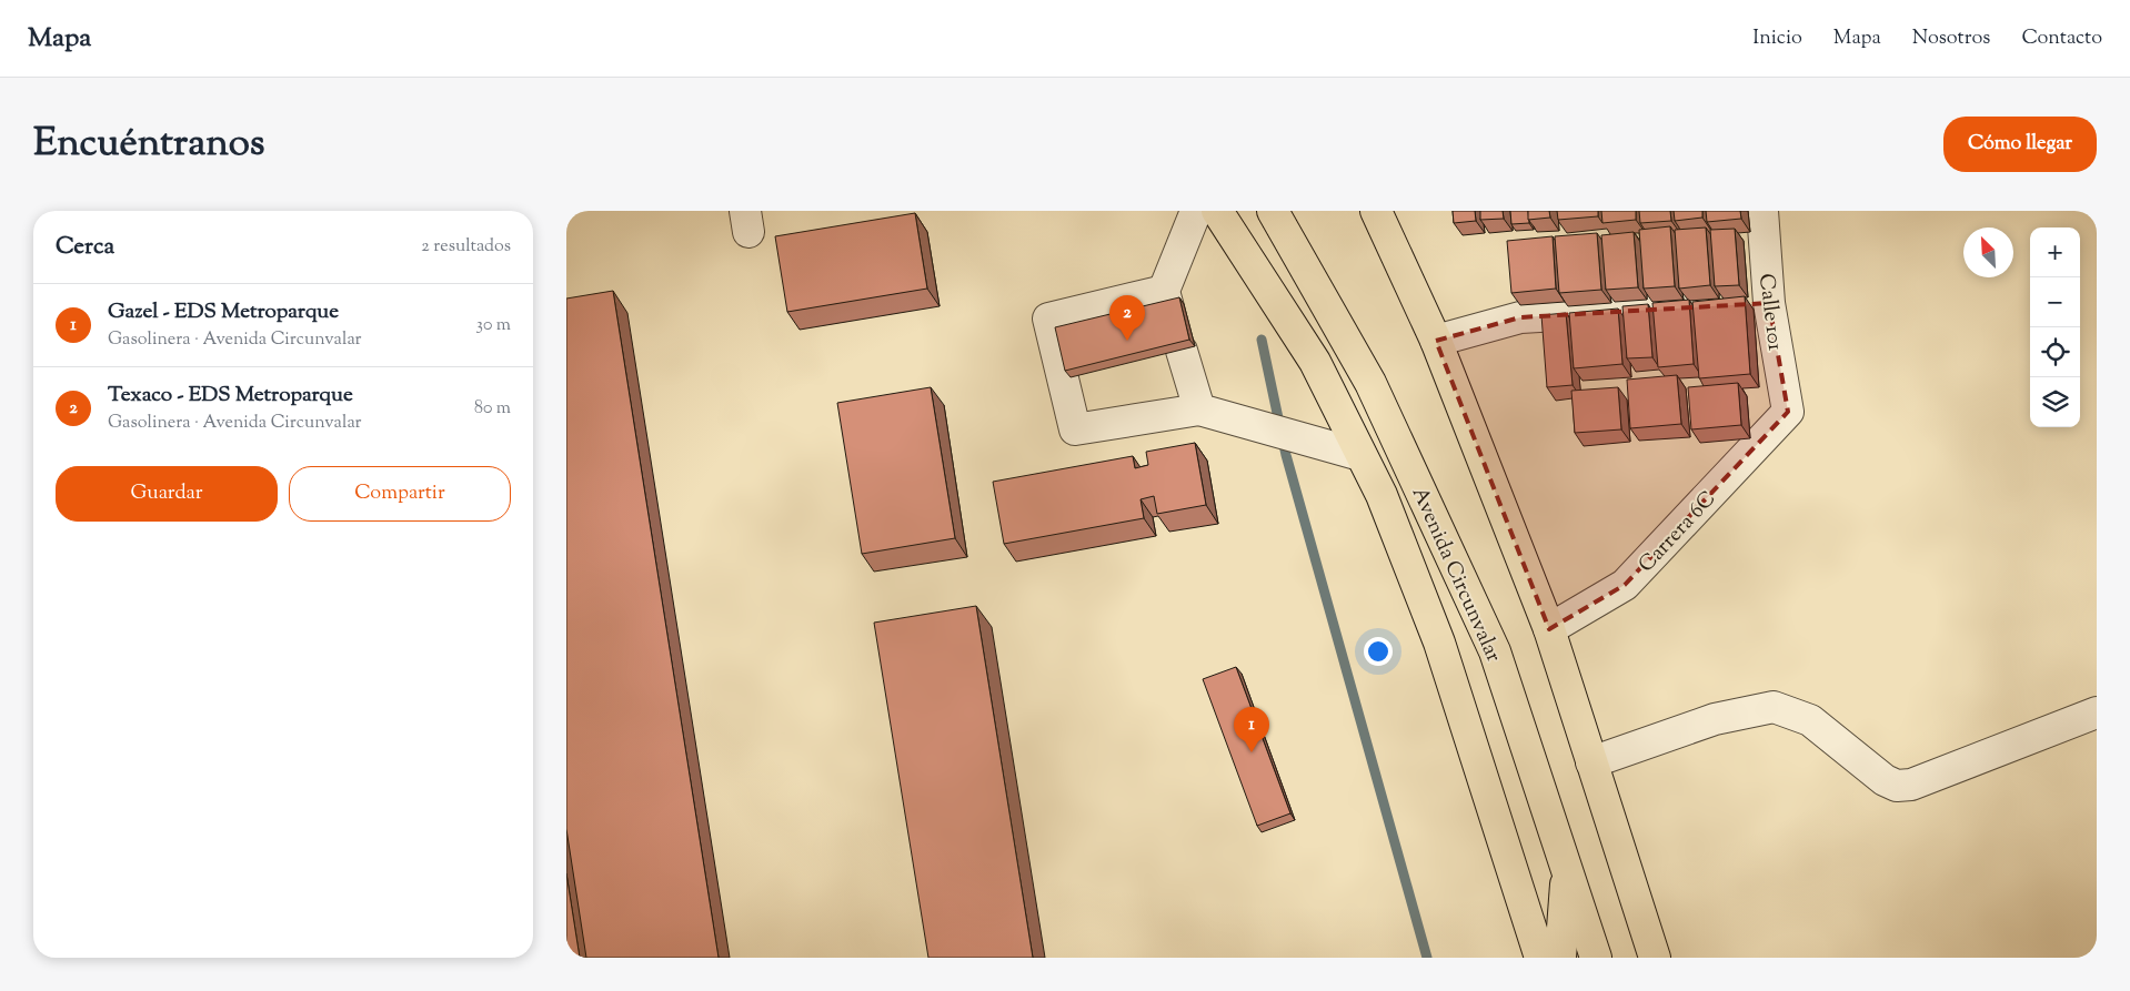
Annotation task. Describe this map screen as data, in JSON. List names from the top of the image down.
{
  "streets": {
    "highway": ["Avenida Circunvalar"],
    "street": ["Calle 101", "Carrera 6C"]
  },
  "crossings": [
    ["Calle 101", "Carrera 6C"]
  ],
  "north": "top left",
  "page": {
    "header": "Mapa",
    "nav": [
      "Inicio",
      "Mapa",
      "Nosotros",
      "Contacto"
    ],
    "title": "Encuéntranos",
    "buttons": [
      "Cómo llegar",
      ["Guardar", "Compartir"]
    ],
    "heading": ["Cerca", "2 resultados"],
    "map_buttons": ["+", "−"],
    "list": [
      {
        "mark": "1",
        "name": "Gazel - EDS Metroparque",
        "note": "Gasolinera · Avenida Circunvalar",
        "value": "30 m"
      },
      {
        "mark": "2",
        "name": "Texaco - EDS Metroparque",
        "note": "Gasolinera · Avenida Circunvalar",
        "value": "80 m"
      }
    ],
    "pins": ["2", "1"]
  }
}
